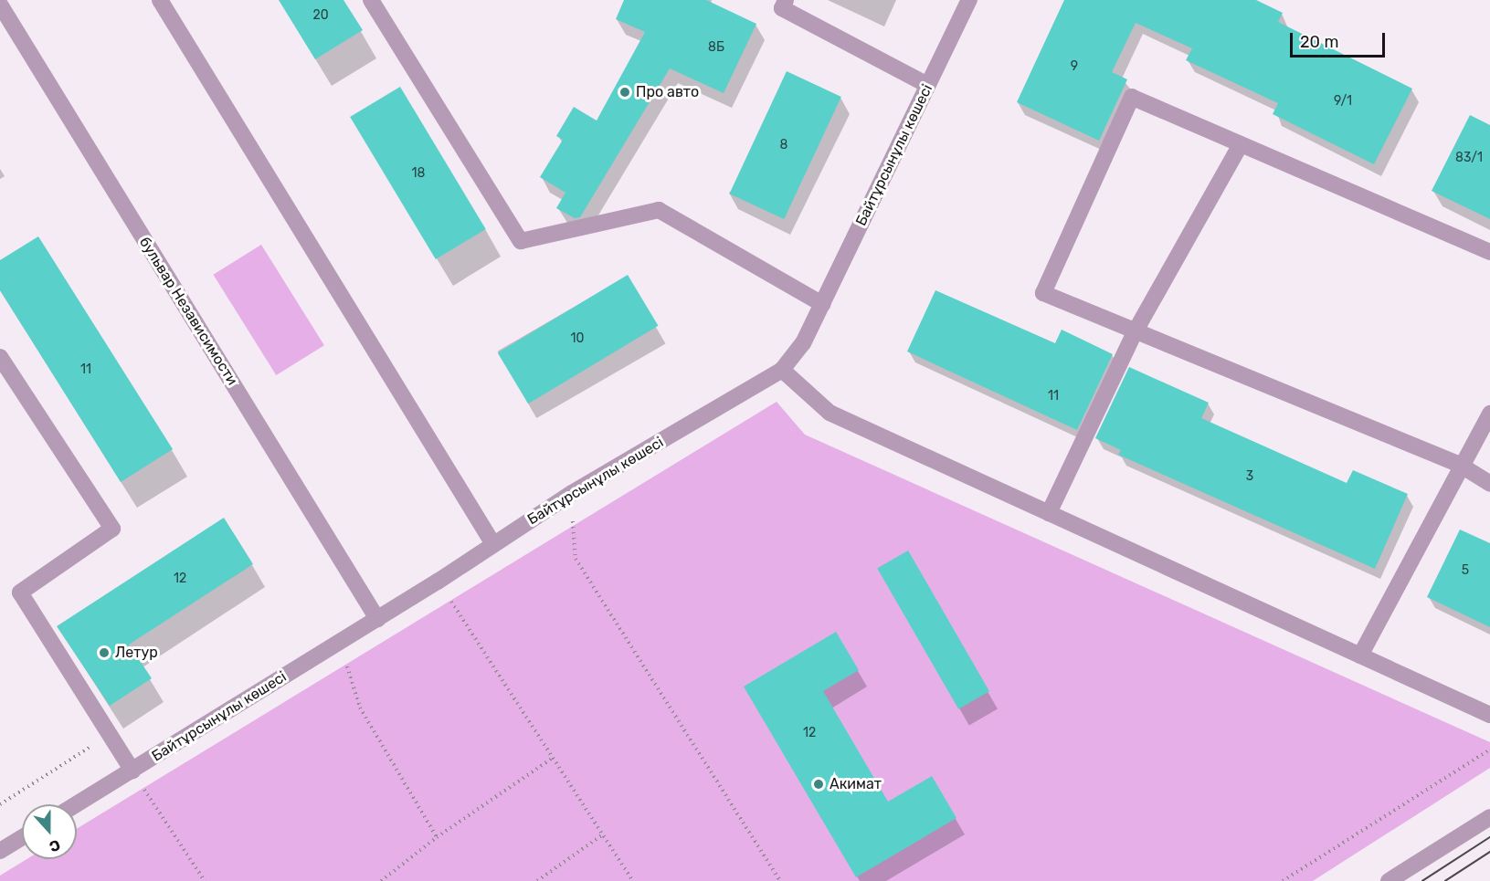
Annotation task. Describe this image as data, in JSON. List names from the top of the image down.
{
  "streets": {
    "street": ["Байтұрсынұлы көшесі", "бульвар Независимости"]
  },
  "crossings": [
    ["Байтұрсынұлы көшесі", "бульвар Независимости"]
  ],
  "places": ["Про авто", "Летур", "Акимат"],
  "house_numbers": [
    "20",
    "8Б",
    "9",
    "9/1",
    "8",
    "83/1",
    "18",
    "10",
    "11",
    "11",
    "3",
    "5",
    "12",
    "12"
  ],
  "scale_bar": "20 m",
  "north": "bottom"
}
